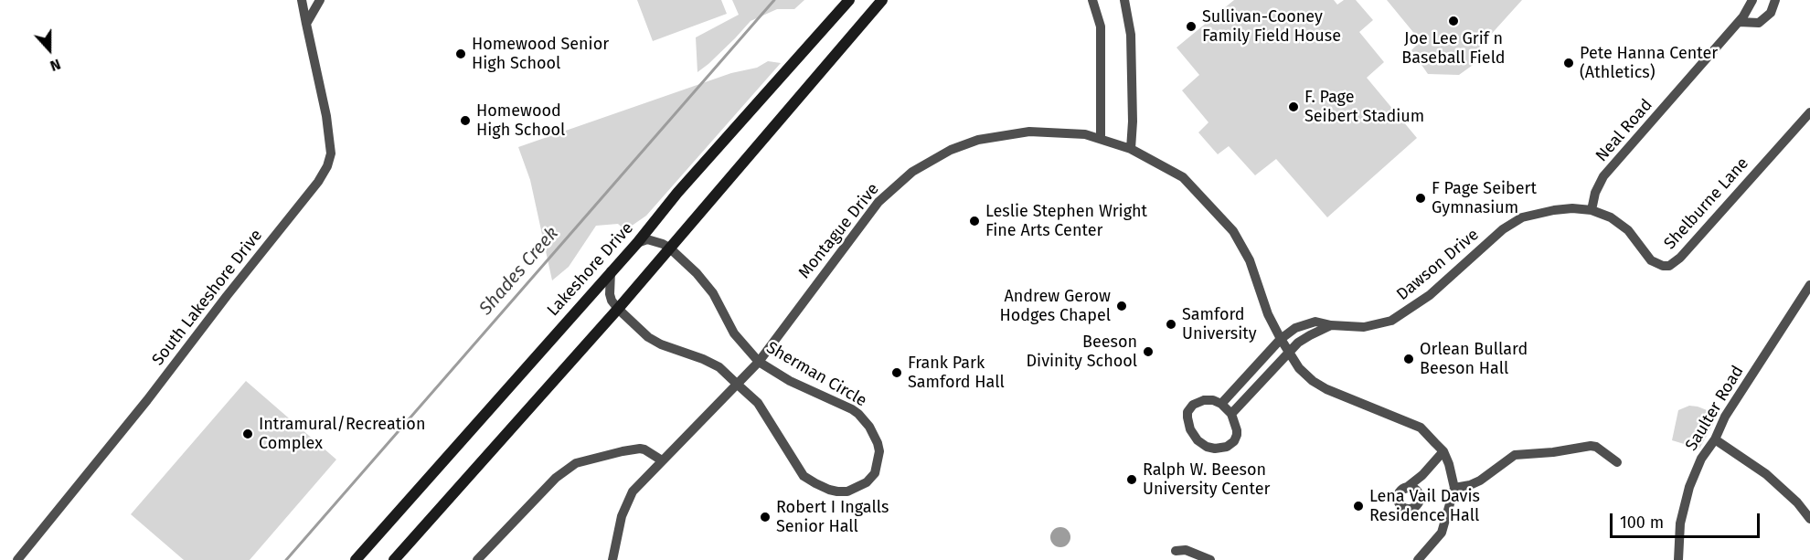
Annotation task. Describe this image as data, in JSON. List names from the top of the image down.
{
  "streets": {
    "main road": ["Lakeshore Drive"],
    "street": [
      "Neal Road",
      "Shelburne Lane",
      "Montague Drive",
      "Dawson Drive",
      "South Lakeshore Drive",
      "Sherman Circle",
      "Saulter Road"
    ]
  },
  "crossings": [
    ["Neal Road", "Shelburne Lane"],
    ["Neal Road", "Dawson Drive"],
    ["Shelburne Lane", "Dawson Drive"],
    ["Montague Drive", "Dawson Drive"],
    ["Montague Drive", "Sherman Circle"],
    ["Lakeshore Drive", "Sherman Circle"]
  ],
  "water": ["Shades Creek"],
  "places": [
    "Joe Lee Grif n Baseball Field",
    "Sullivan-Cooney Family Field House",
    "Homewood Senior High School",
    "Pete Hanna Center (Athletics)",
    "F. Page Seibert Stadium",
    "Homewood High School",
    "F Page Seibert Gymnasium",
    "Leslie Stephen Wright Fine Arts Center",
    "Andrew Gerow Hodges Chapel",
    "Samford University",
    "Beeson Divinity School",
    "Orlean Bullard Beeson Hall",
    "Frank Park Samford Hall",
    "Intramural/Recreation Complex",
    "Ralph W. Beeson University Center",
    "Lena Vail Davis Residence Hall",
    "Robert I Ingalls Senior Hall"
  ],
  "scale_bar": "100 m",
  "north": "bottom"
}
